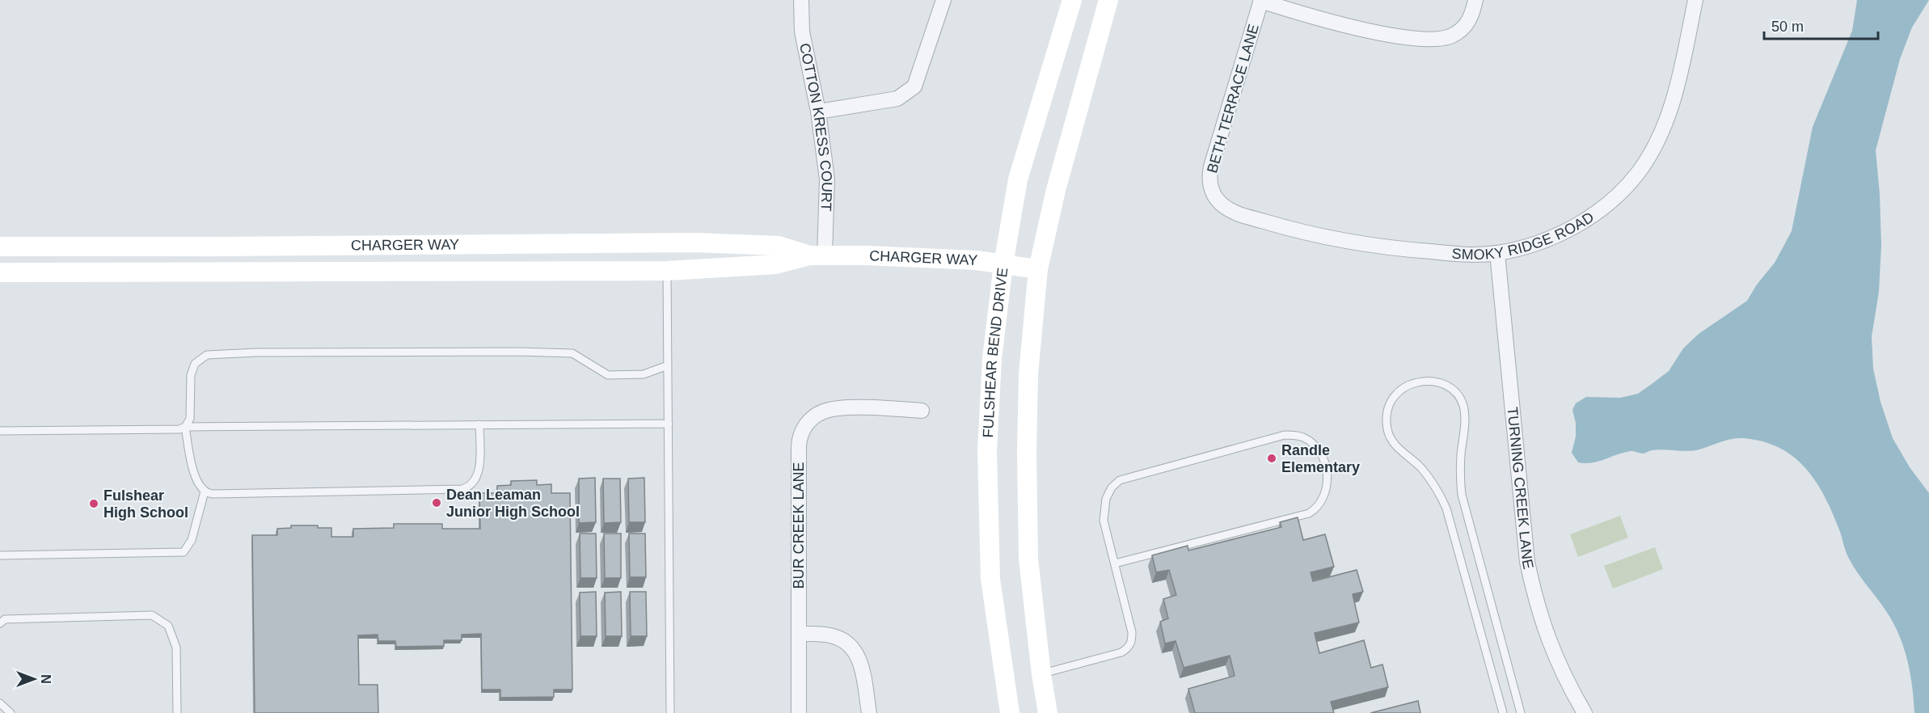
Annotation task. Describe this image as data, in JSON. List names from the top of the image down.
{
  "streets": {
    "street": [
      "BETH TERRACE LANE",
      "COTTON KRESS COURT",
      "SMOKY RIDGE ROAD",
      "CHARGER WAY",
      "FULSHEAR BEND DRIVE",
      "TURNING CREEK LANE",
      "BUR CREEK LANE"
    ]
  },
  "crossings": [
    ["BETH TERRACE LANE", "SMOKY RIDGE ROAD"],
    ["COTTON KRESS COURT", "CHARGER WAY"],
    ["SMOKY RIDGE ROAD", "TURNING CREEK LANE"],
    ["CHARGER WAY", "FULSHEAR BEND DRIVE"]
  ],
  "places": ["Randle Elementary", "Dean Leaman Junior High School", "Fulshear High School"],
  "scale_bar": "50 m",
  "north": "right"
}
